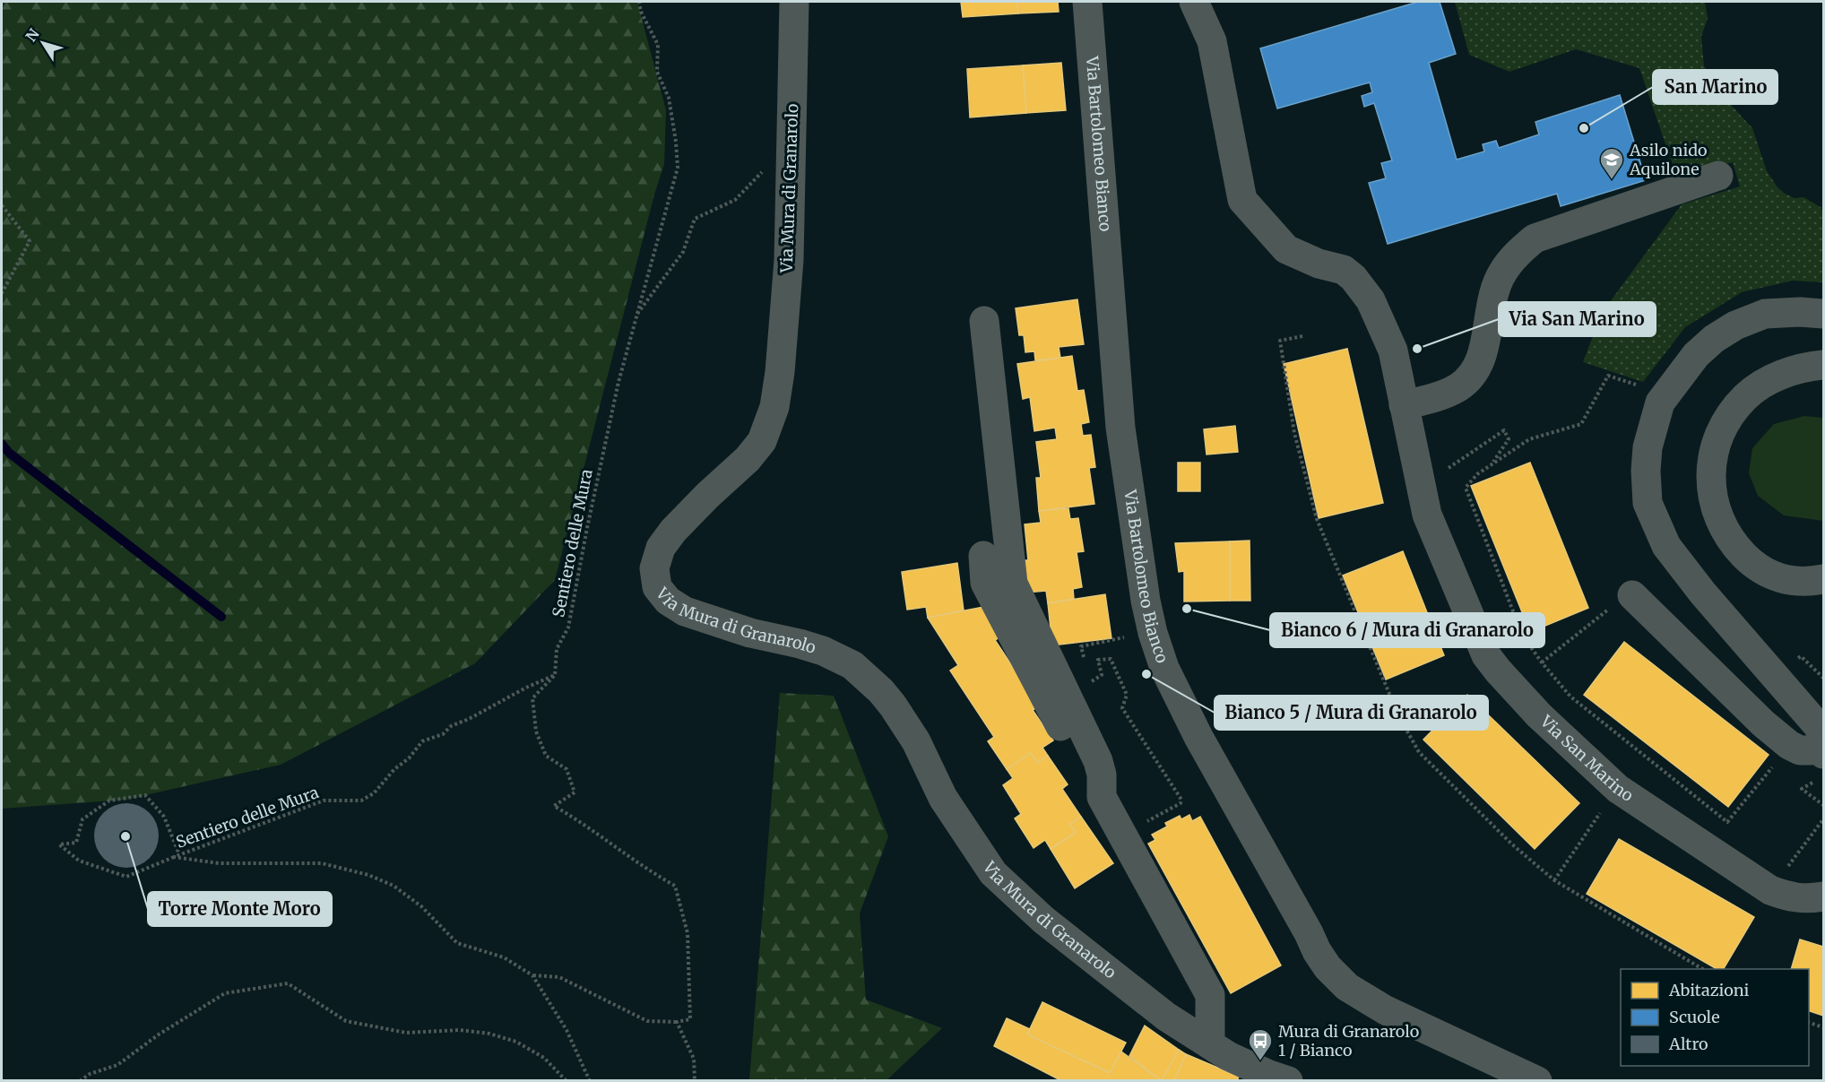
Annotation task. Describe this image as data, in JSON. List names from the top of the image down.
{
  "streets": {
    "street": ["Via Bartolomeo Bianco", "Via Mura di Granarolo", "Via San Marino"],
    "path": ["Sentiero delle Mura"]
  },
  "places": {
    "other": [
      "San Marino",
      "Via San Marino",
      "Bianco 6 / Mura di Granarolo",
      "Bianco 5 / Mura di Granarolo",
      "Torre Monte Moro"
    ],
    "school or university": ["Asilo nido Aquilone"],
    "bus stop": ["Mura di Granarolo 1 / Bianco"]
  },
  "legend": ["Abitazioni", "Scuole", "Altro"],
  "north": "top left"
}
